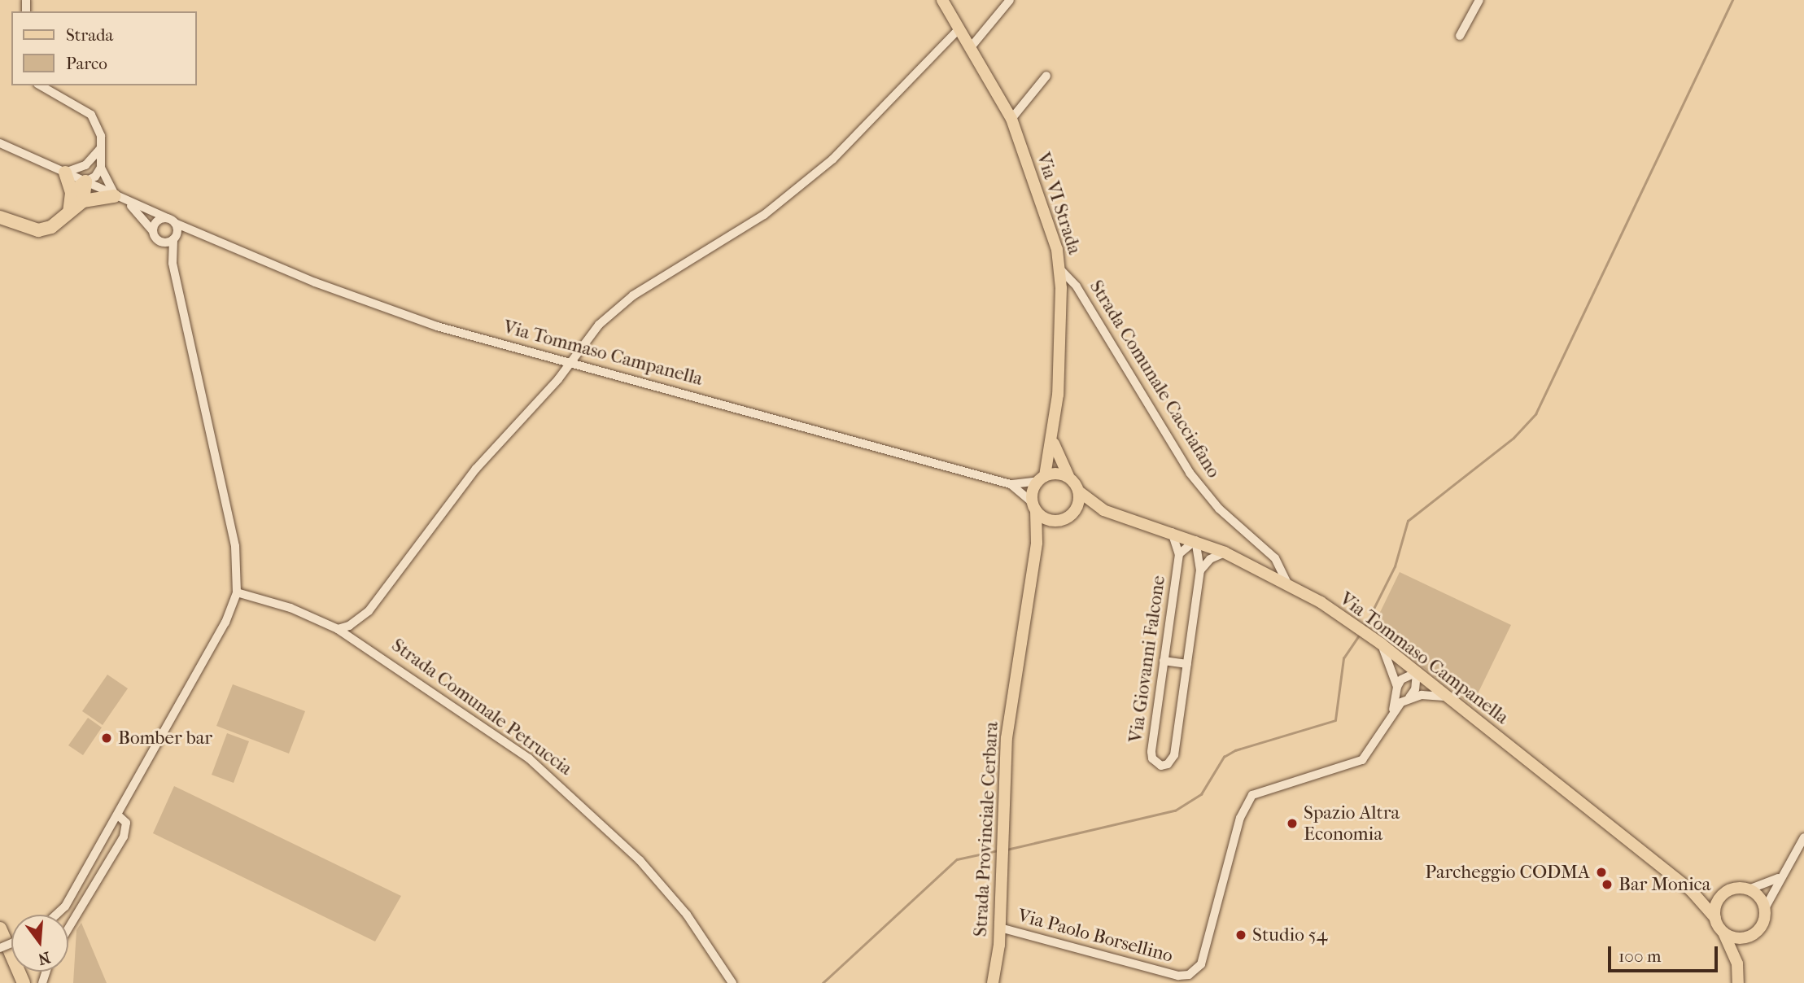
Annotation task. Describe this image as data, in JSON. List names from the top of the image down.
{
  "streets": {
    "main road": ["Via VI Strada", "Via Tommaso Campanella", "Strada Provinciale Cerbara"],
    "street": [
      "Strada Comunale Cacciafano",
      "Via Giovanni Falcone",
      "Strada Comunale Petruccia",
      "Via Paolo Borsellino"
    ]
  },
  "crossings": [
    ["Via VI Strada", "Via Tommaso Campanella"],
    ["Via VI Strada", "Strada Comunale Cacciafano"],
    ["Via VI Strada", "Strada Provinciale Cerbara"],
    ["Via Tommaso Campanella", "Strada Comunale Cacciafano"],
    ["Via Tommaso Campanella", "Via Giovanni Falcone"],
    ["Via Tommaso Campanella", "Strada Provinciale Cerbara"],
    ["Strada Provinciale Cerbara", "Via Paolo Borsellino"]
  ],
  "places": [
    "Bomber bar",
    "Spazio Altra Economia",
    "Parcheggio CODMA",
    "Bar Monica",
    "Studio 54"
  ],
  "legend": ["Strada", "Parco"],
  "scale_bar": "100 m",
  "north": "bottom"
}
